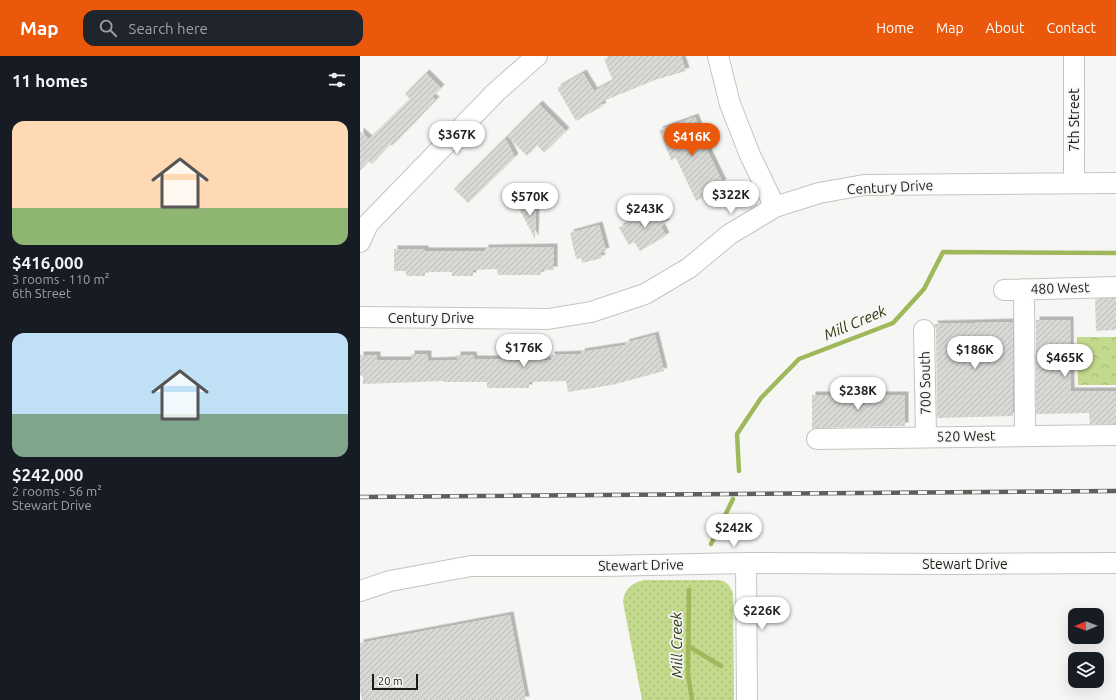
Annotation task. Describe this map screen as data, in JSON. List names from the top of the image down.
{
  "streets": {
    "street": [
      "7th Street",
      "Century Drive",
      "480 West",
      "700 South",
      "520 West",
      "Stewart Drive"
    ]
  },
  "crossings": [
    ["7th Street", "Century Drive"],
    ["700 South", "520 West"]
  ],
  "water": ["Mill Creek"],
  "scale_bar": "20 m",
  "north": "left",
  "page": {
    "header": "Map",
    "search": "Search here",
    "nav": [
      "Home",
      "Map",
      "About",
      "Contact"
    ],
    "heading": "11 homes",
    "list": [
      {
        "name": "$416,000",
        "note": "3 rooms · 110 m² · 6th Street"
      },
      {
        "name": "$242,000",
        "note": "2 rooms · 56 m² · Stewart Drive"
      }
    ],
    "price": [
      "$367K",
      "$416K",
      "$322K",
      "$570K",
      "$243K",
      "$176K",
      "$186K",
      "$465K",
      "$238K",
      "$242K",
      "$226K"
    ],
    "scale": "20 m"
  }
}
